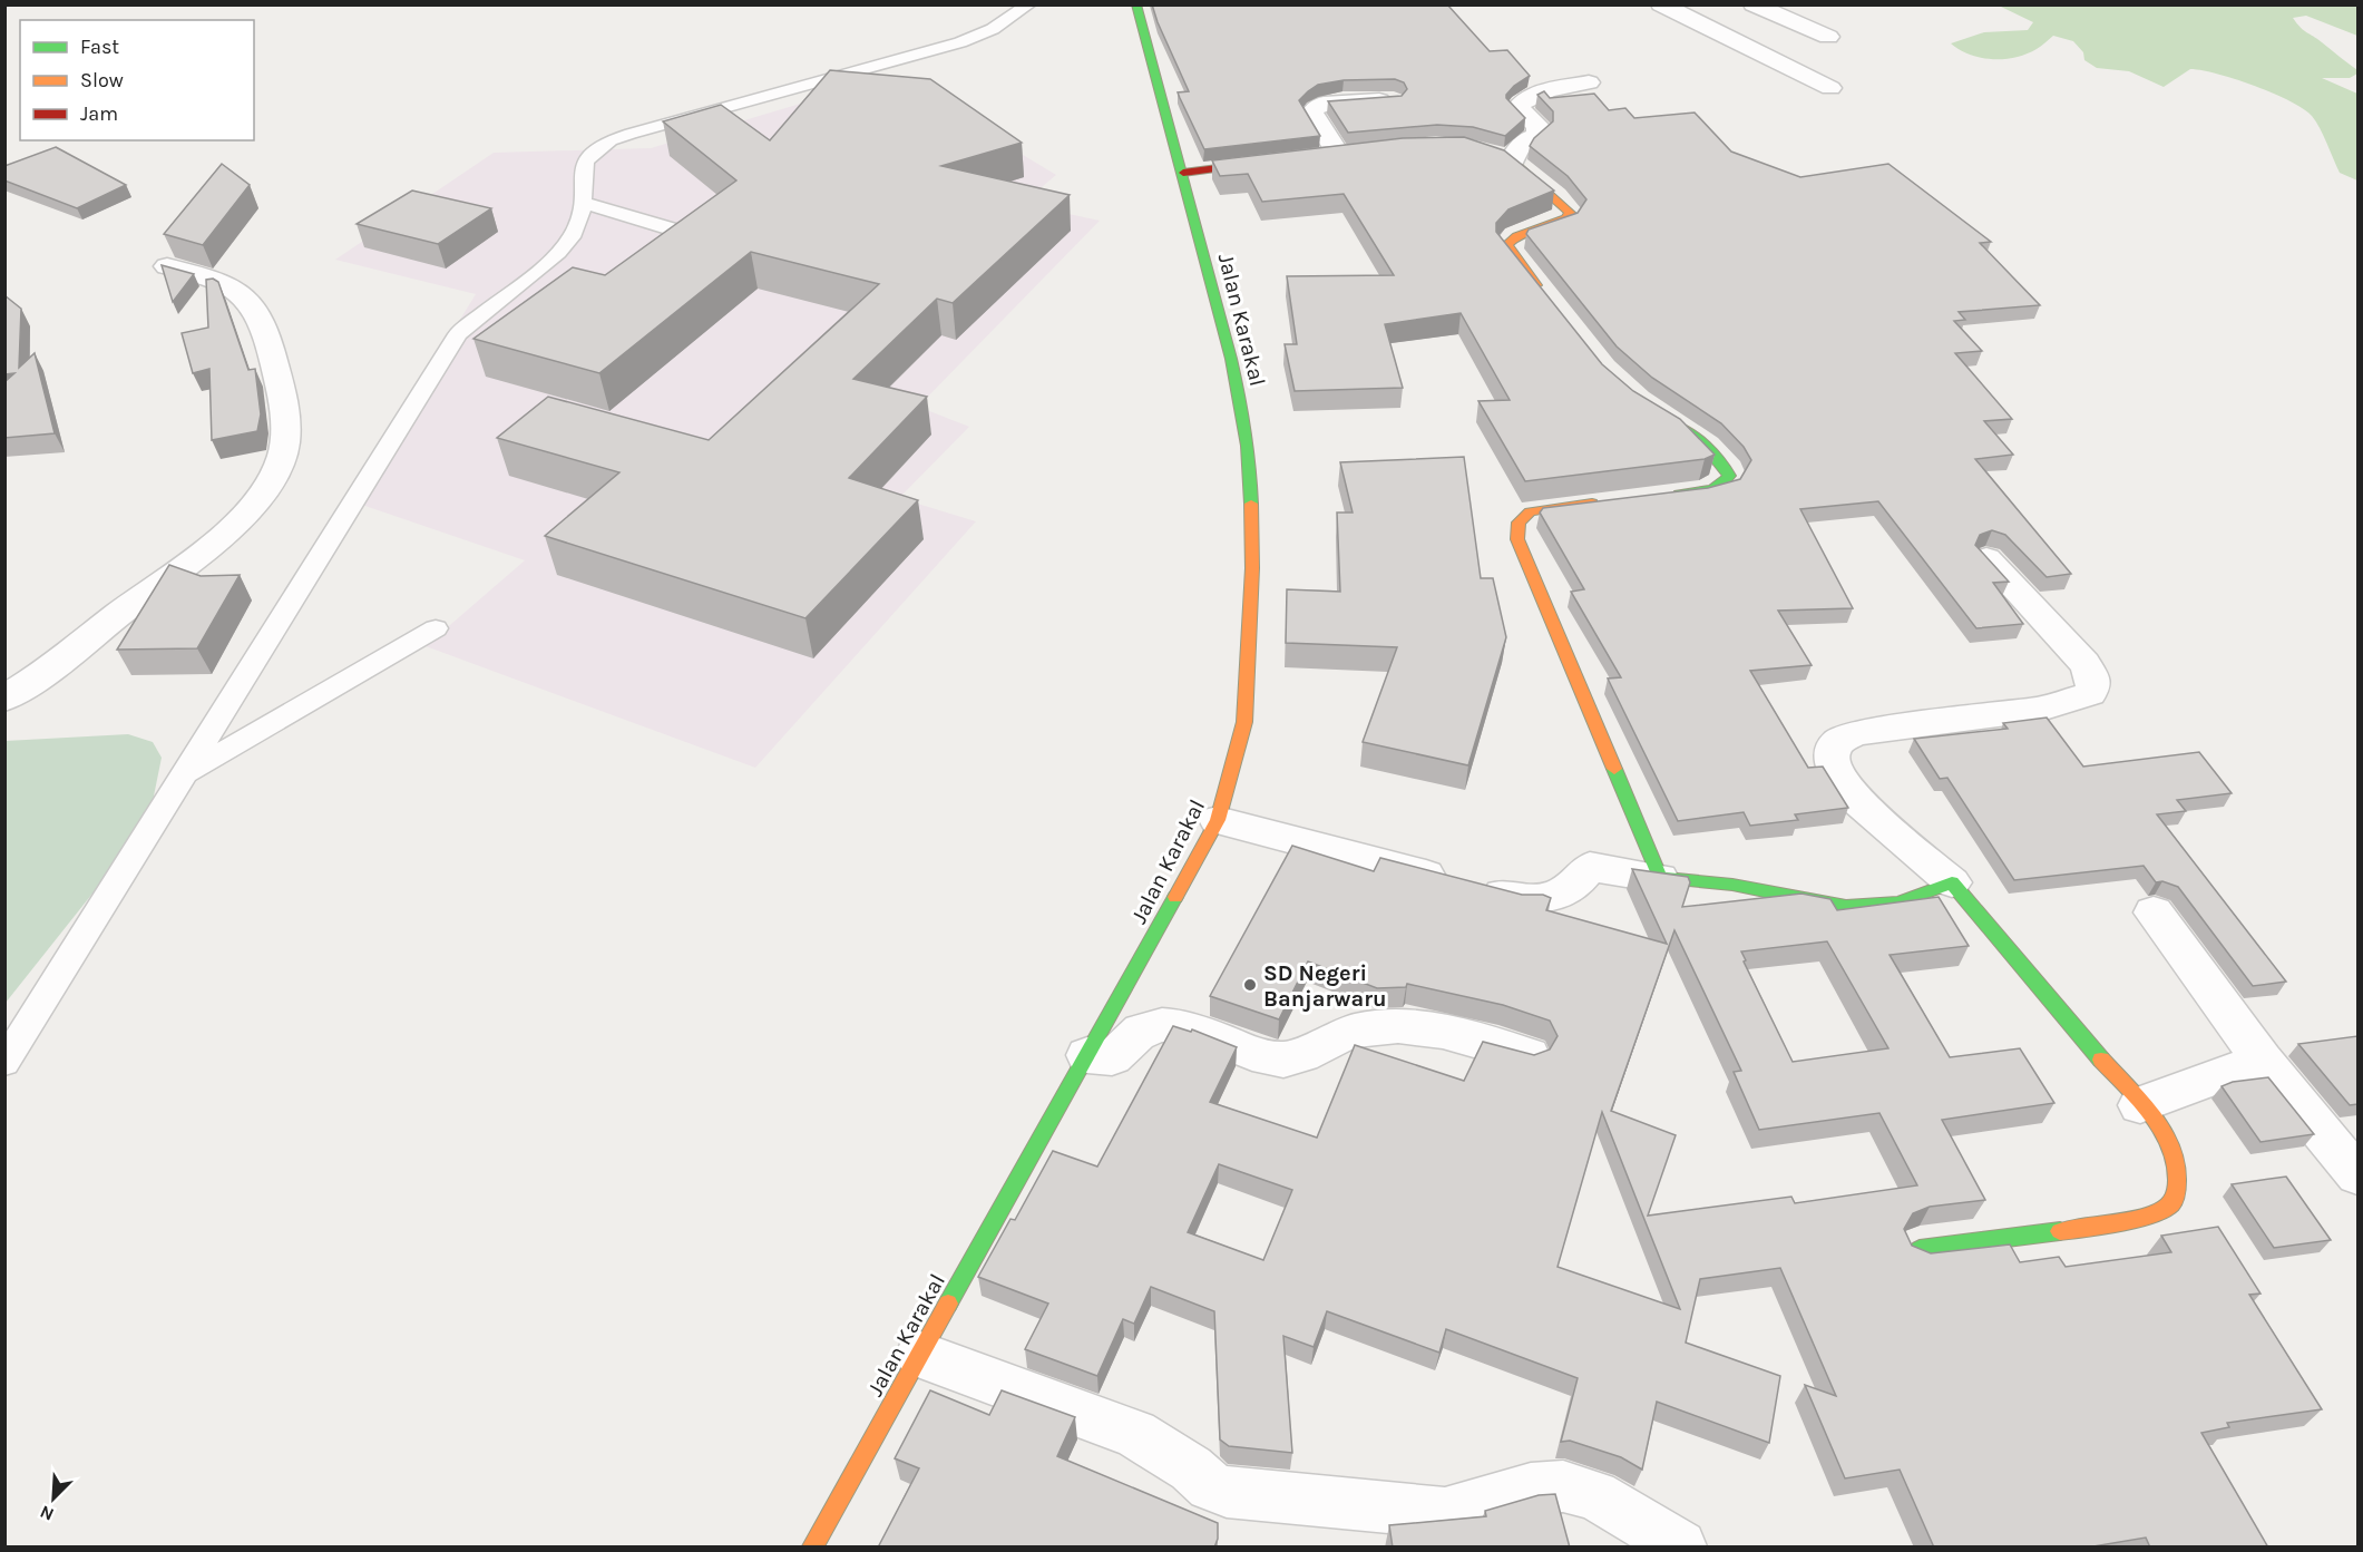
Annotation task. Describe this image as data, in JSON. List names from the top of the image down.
{
  "streets": {
    "main road": ["Jalan Karakal"]
  },
  "places": ["SD Negeri Banjarwaru"],
  "legend": ["Fast", "Slow", "Jam"],
  "north": "bottom left"
}
